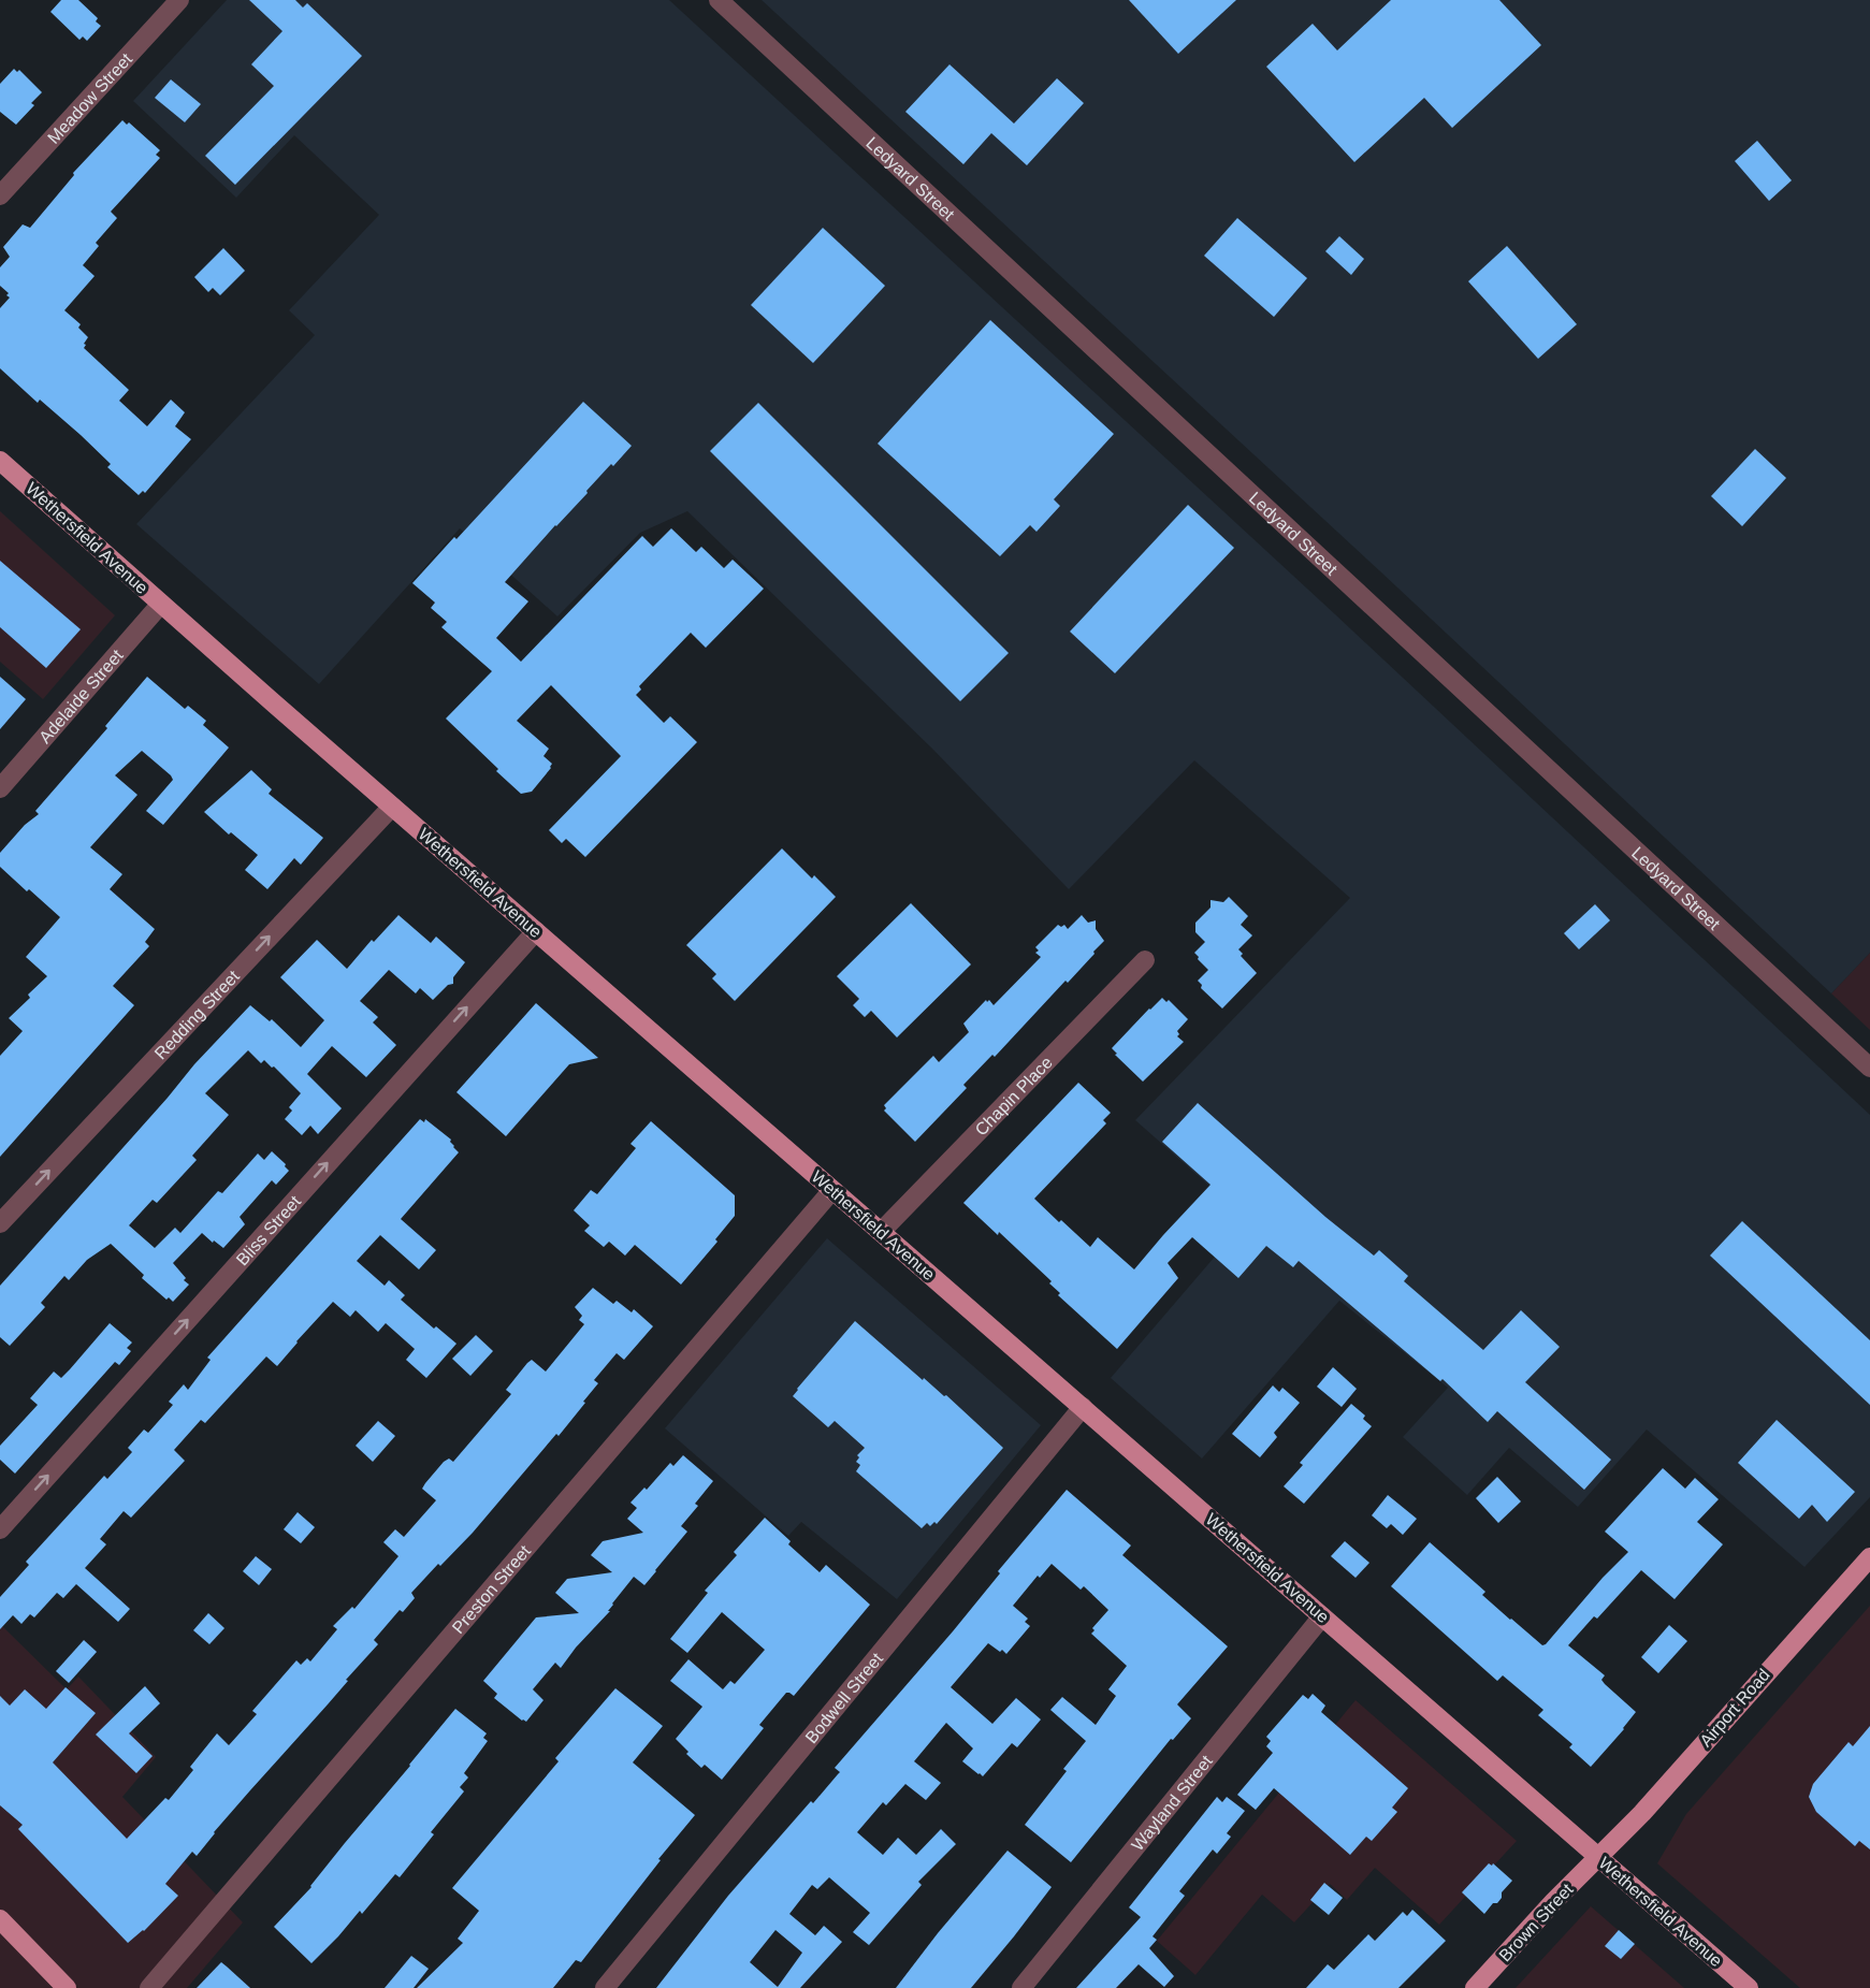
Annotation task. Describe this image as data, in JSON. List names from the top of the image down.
{
  "streets": {
    "main road": ["Wethersfield Avenue", "Airport Road", "Brown Street"],
    "street": [
      "Meadow Street",
      "Ledyard Street",
      "Adelaide Street",
      "Redding Street",
      "Chapin Place",
      "Bliss Street",
      "Preston Street",
      "Bodwell Street",
      "Wayland Street"
    ]
  },
  "crossings": [
    ["Wethersfield Avenue", "Adelaide Street"],
    ["Wethersfield Avenue", "Redding Street"],
    ["Wethersfield Avenue", "Chapin Place"],
    ["Wethersfield Avenue", "Bliss Street"],
    ["Wethersfield Avenue", "Preston Street"],
    ["Wethersfield Avenue", "Bodwell Street"],
    ["Wethersfield Avenue", "Airport Road"],
    ["Wethersfield Avenue", "Wayland Street"],
    ["Wethersfield Avenue", "Brown Street"],
    ["Airport Road", "Brown Street"]
  ],
  "one_way": ["Redding Street", "Bliss Street"]
}
